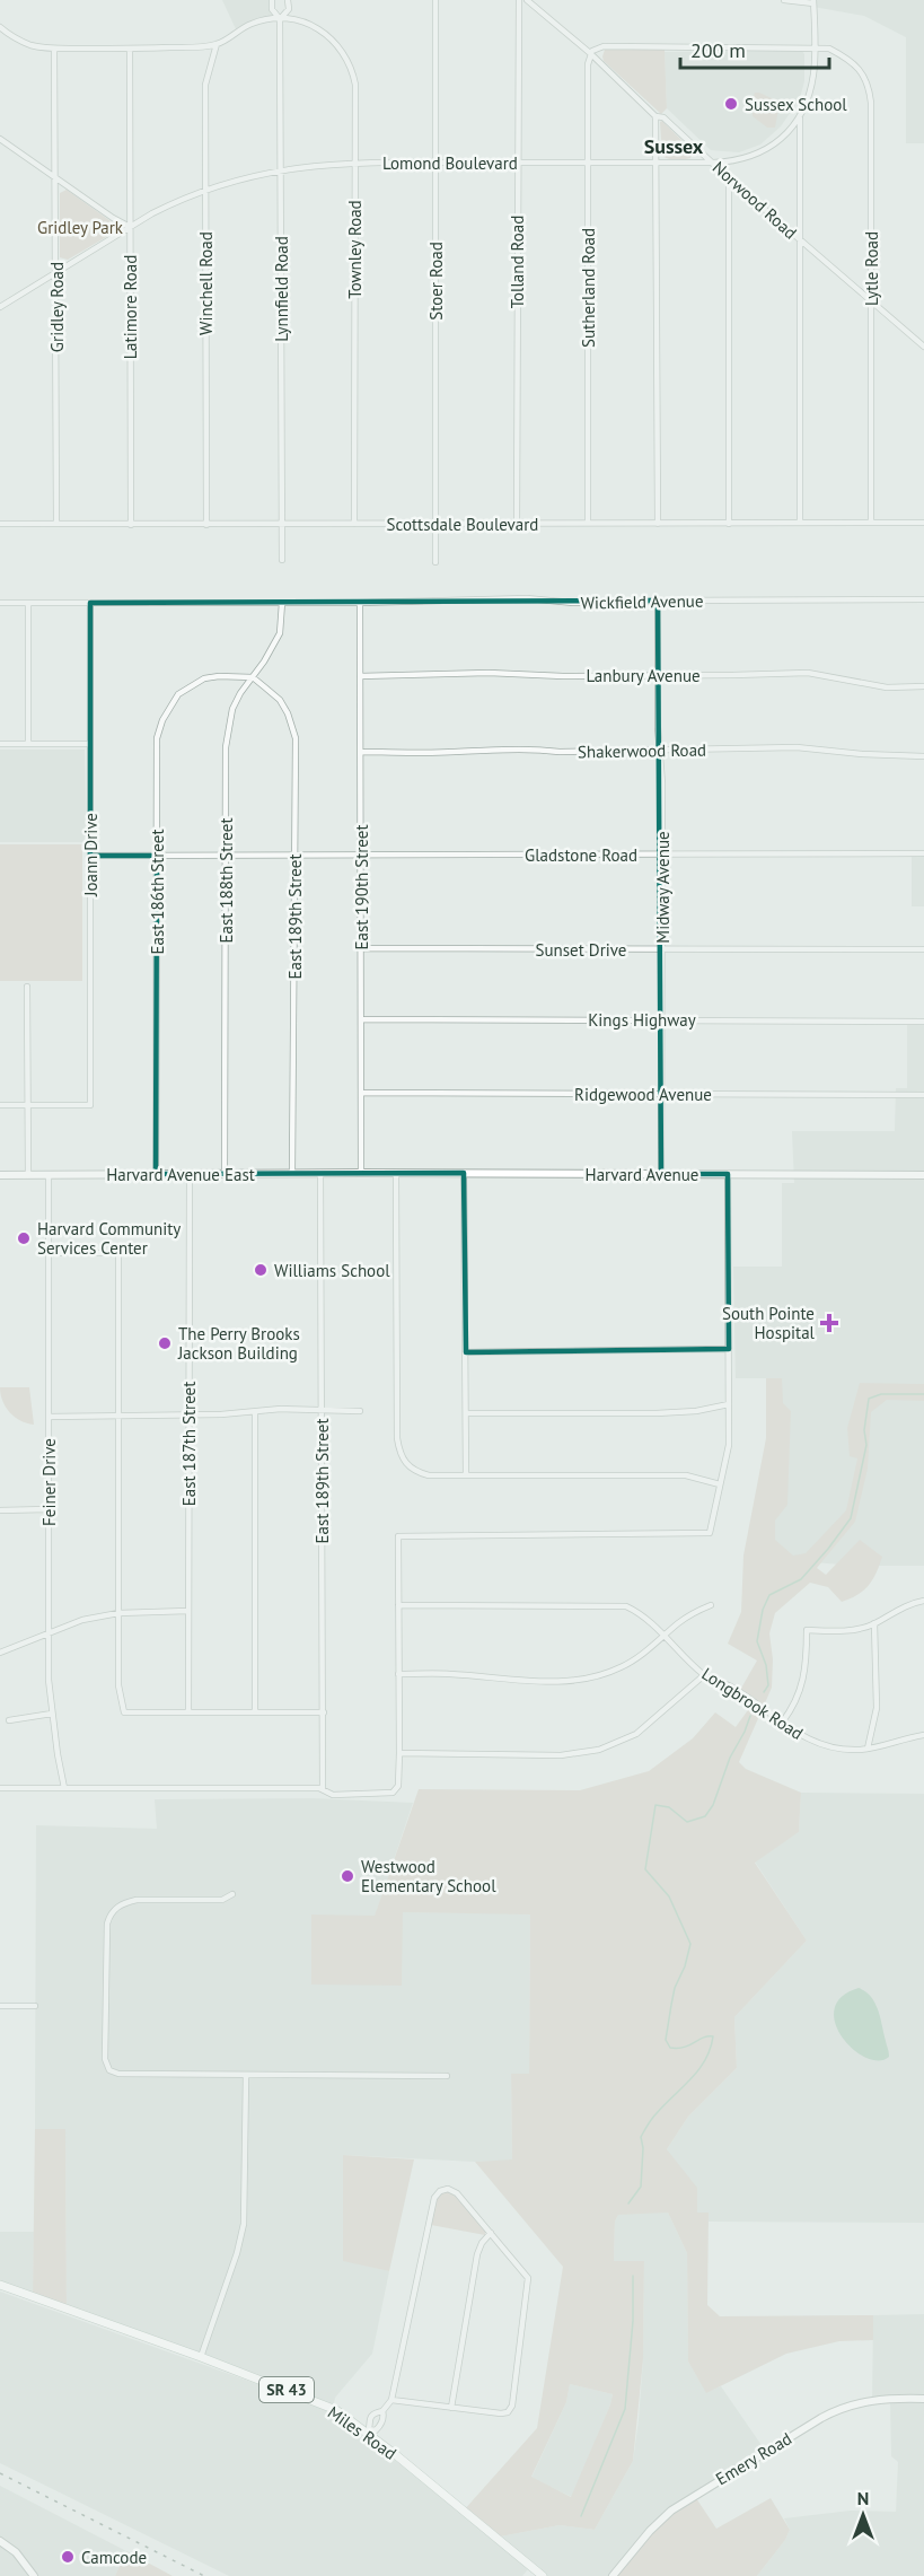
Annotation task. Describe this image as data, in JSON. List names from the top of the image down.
{
  "streets": {
    "main road": [
      "Harvard Avenue East",
      "Harvard Avenue",
      "SR 43",
      "Miles Road",
      "Emery Road"
    ],
    "street": [
      "Lomond Boulevard",
      "Norwood Road",
      "Townley Road",
      "Tolland Road",
      "Lytle Road",
      "Stoer Road",
      "Winchell Road",
      "Sutherland Road",
      "Lynnfield Road",
      "Gridley Road",
      "Latimore Road",
      "Scottsdale Boulevard",
      "Wickfield Avenue",
      "Lanbury Avenue",
      "Shakerwood Road",
      "Joann Drive",
      "Gladstone Road",
      "East 188th Street",
      "East 190th Street",
      "Midway Avenue",
      "East 186th Street",
      "East 189th Street",
      "Sunset Drive",
      "Kings Highway",
      "Ridgewood Avenue",
      "East 187th Street",
      "Feiner Drive",
      "Longbrook Road"
    ]
  },
  "crossings": [
    ["Lomond Boulevard", "Norwood Road"],
    ["Lomond Boulevard", "Townley Road"],
    ["Lomond Boulevard", "Tolland Road"],
    ["Lomond Boulevard", "Lytle Road"],
    ["Lomond Boulevard", "Stoer Road"],
    ["Lomond Boulevard", "Winchell Road"],
    ["Lomond Boulevard", "Sutherland Road"],
    ["Lomond Boulevard", "Lynnfield Road"],
    ["Lomond Boulevard", "Gridley Road"],
    ["Lomond Boulevard", "Latimore Road"],
    ["Norwood Road", "Lytle Road"],
    ["Norwood Road", "Sutherland Road"],
    ["Townley Road", "Lynnfield Road"],
    ["Townley Road", "Scottsdale Boulevard"],
    ["Tolland Road", "Scottsdale Boulevard"],
    ["Lytle Road", "Sutherland Road"],
    ["Lytle Road", "Scottsdale Boulevard"],
    ["Stoer Road", "Scottsdale Boulevard"],
    ["Winchell Road", "Scottsdale Boulevard"],
    ["Sutherland Road", "Scottsdale Boulevard"],
    ["Lynnfield Road", "Scottsdale Boulevard"],
    ["Gridley Road", "Scottsdale Boulevard"],
    ["Latimore Road", "Scottsdale Boulevard"],
    ["Wickfield Avenue", "Joann Drive"],
    ["Wickfield Avenue", "East 188th Street"],
    ["Wickfield Avenue", "East 190th Street"],
    ["Wickfield Avenue", "Midway Avenue"],
    ["Lanbury Avenue", "East 190th Street"],
    ["Lanbury Avenue", "Midway Avenue"],
    ["Shakerwood Road", "East 190th Street"],
    ["Shakerwood Road", "Midway Avenue"],
    ["Joann Drive", "Gladstone Road"],
    ["Gladstone Road", "East 188th Street"],
    ["Gladstone Road", "East 190th Street"],
    ["Gladstone Road", "Midway Avenue"],
    ["Gladstone Road", "East 186th Street"],
    ["Gladstone Road", "East 189th Street"],
    ["East 188th Street", "East 186th Street"],
    ["East 188th Street", "East 189th Street"],
    ["East 188th Street", "Harvard Avenue East"],
    ["East 190th Street", "Sunset Drive"],
    ["East 190th Street", "Kings Highway"],
    ["East 190th Street", "Ridgewood Avenue"],
    ["East 190th Street", "Harvard Avenue East"],
    ["East 190th Street", "Harvard Avenue"],
    ["Midway Avenue", "Sunset Drive"],
    ["Midway Avenue", "Kings Highway"],
    ["Midway Avenue", "Ridgewood Avenue"],
    ["Midway Avenue", "Harvard Avenue"],
    ["East 186th Street", "East 189th Street"],
    ["East 186th Street", "Harvard Avenue East"],
    ["East 189th Street", "Harvard Avenue East"],
    ["Harvard Avenue East", "Harvard Avenue"],
    ["Harvard Avenue East", "East 187th Street"],
    ["Harvard Avenue East", "Feiner Drive"]
  ],
  "districts": ["Sussex"],
  "parks": ["Gridley Park"],
  "places": {
    "other": [
      "Sussex School",
      "Harvard Community Services Center",
      "Williams School",
      "The Perry Brooks Jackson Building",
      "Westwood Elementary School",
      "Camcode"
    ],
    "health": ["South Pointe Hospital"]
  },
  "scale_bar": "200 m",
  "north": "top"
}
